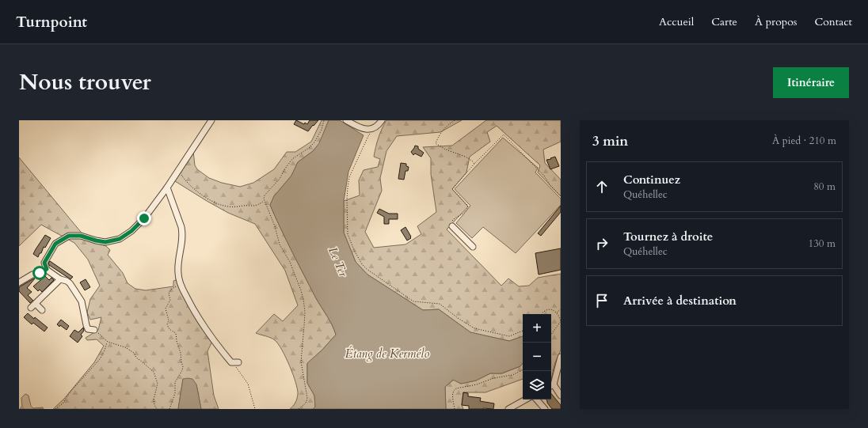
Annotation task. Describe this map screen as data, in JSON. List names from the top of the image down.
{
  "water": ["Le Ter", "Étang de Kermélo"],
  "page": {
    "header": "Turnpoint",
    "nav": [
      "Accueil",
      "Carte",
      "À propos",
      "Contact"
    ],
    "title": "Nous trouver",
    "buttons": "Itinéraire",
    "heading": ["3 min", "À pied · 210 m"],
    "list": [
      ["Continuez", "Quéhellec", "80 m"],
      ["Tournez à droite", "Quéhellec", "130 m"],
      "Arrivée à destination"
    ],
    "map_buttons": ["+", "−"]
  }
}
